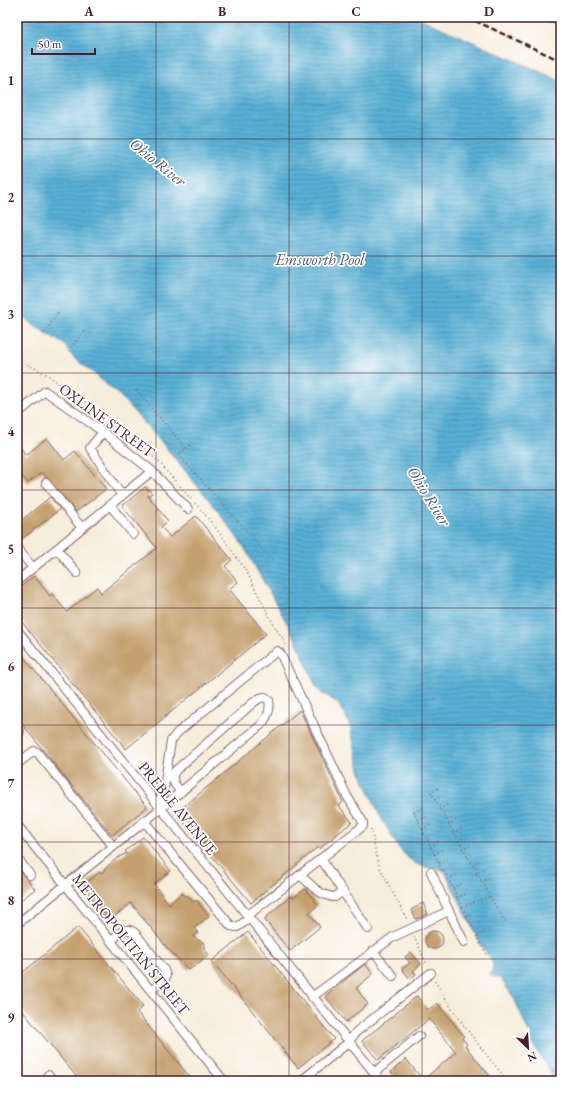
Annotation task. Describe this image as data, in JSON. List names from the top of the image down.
{
  "streets": {
    "street": ["OXLINE STREET", "PREBLE AVENUE", "METROPOLITAN STREET"]
  },
  "water": ["Ohio River", "Emsworth Pool"],
  "scale_bar": "50 m",
  "north": "bottom right",
  "grid": {
    "columns": [
      "A",
      "B",
      "C",
      "D"
    ],
    "rows": [
      "1",
      "2",
      "3",
      "4",
      "5",
      "6",
      "7",
      "8",
      "9"
    ]
  }
}
